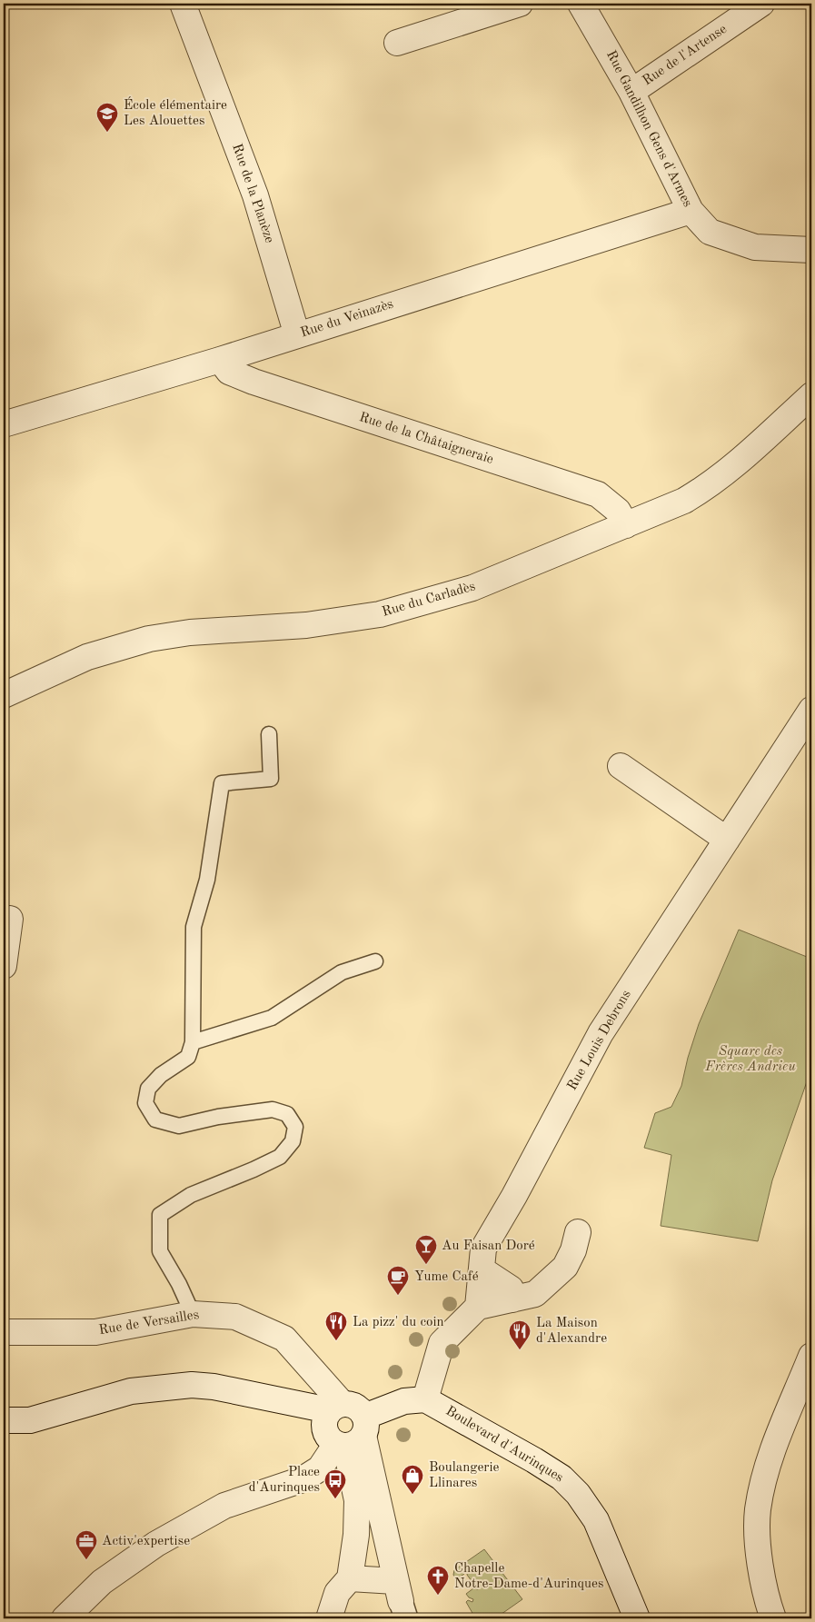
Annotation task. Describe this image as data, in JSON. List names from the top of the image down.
{
  "streets": {
    "street": [
      "Rue de l'Artense",
      "Rue Gandilhon Gens d'Armes",
      "Rue de la Planèze",
      "Rue du Veinazès",
      "Rue de la Châtaigneraie",
      "Rue du Carladès",
      "Rue Louis Debrons",
      "Rue de Versailles",
      "Boulevard d'Aurinques"
    ]
  },
  "crossings": [
    ["Rue de l'Artense", "Rue Gandilhon Gens d'Armes"],
    ["Rue Gandilhon Gens d'Armes", "Rue du Veinazès"],
    ["Rue de la Planèze", "Rue du Veinazès"],
    ["Rue du Veinazès", "Rue de la Châtaigneraie"],
    ["Rue de la Châtaigneraie", "Rue du Carladès"]
  ],
  "parks": ["Square des Frères Andrieu"],
  "places": {
    "school or university": ["École élémentaire Les Alouettes"],
    "bar": ["Au Faisan Doré"],
    "cafe": ["Yume Café"],
    "restaurant": ["La pizz' du coin", "La Maison d'Alexandre"],
    "shop": ["Boulangerie Llinares"],
    "bus stop": ["Place d'Aurinques"],
    "office": ["Activ'expertise"],
    "church": ["Chapelle Notre-Dame-d'Aurinques"]
  }
}
